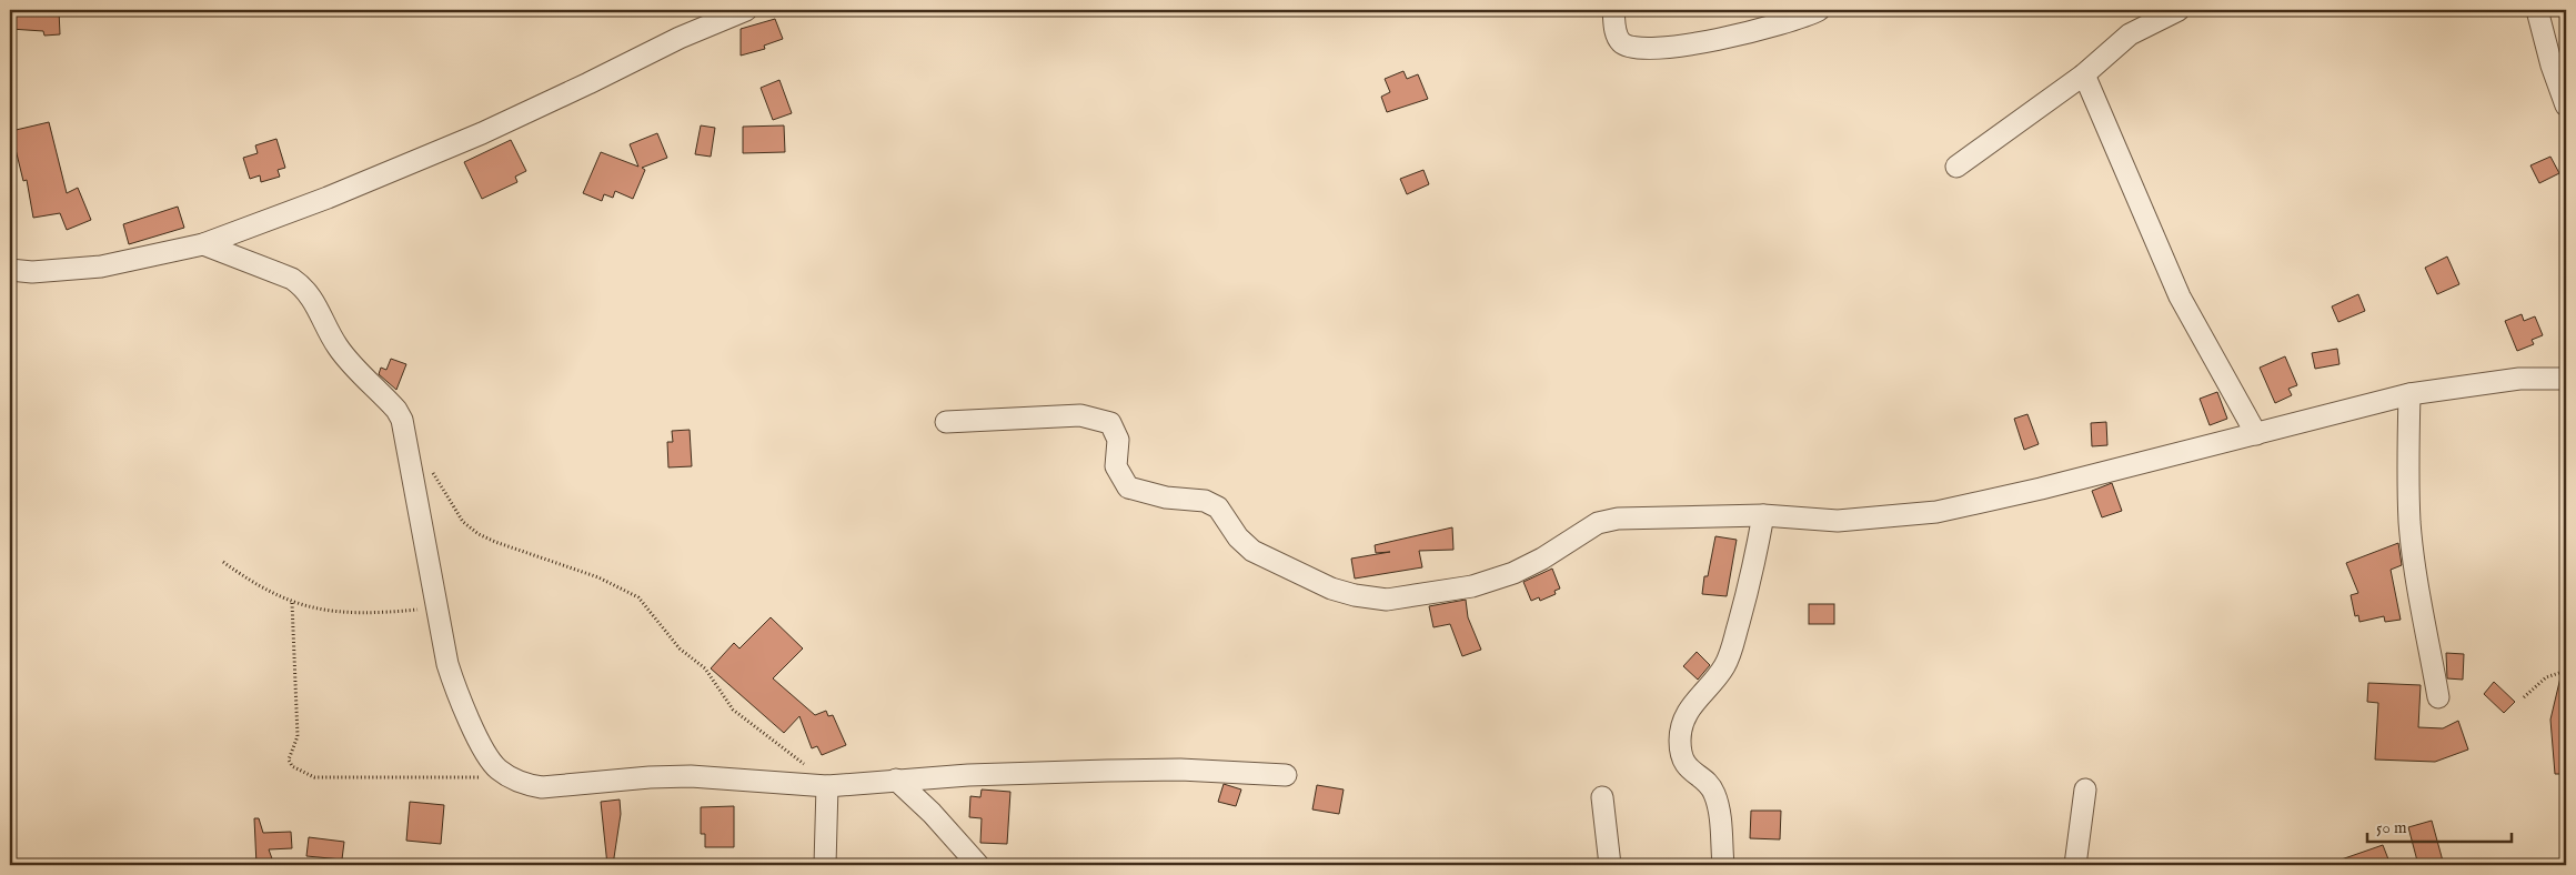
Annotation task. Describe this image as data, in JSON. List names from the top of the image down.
{
  "scale_bar": "50 m"
}
